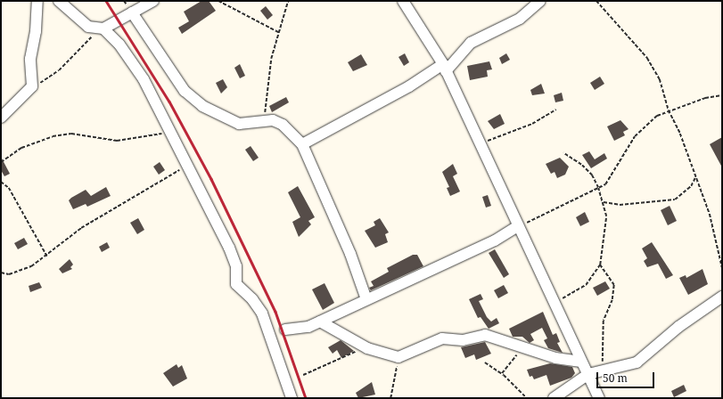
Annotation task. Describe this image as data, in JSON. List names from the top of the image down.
{
  "scale_bar": "50 m"
}
